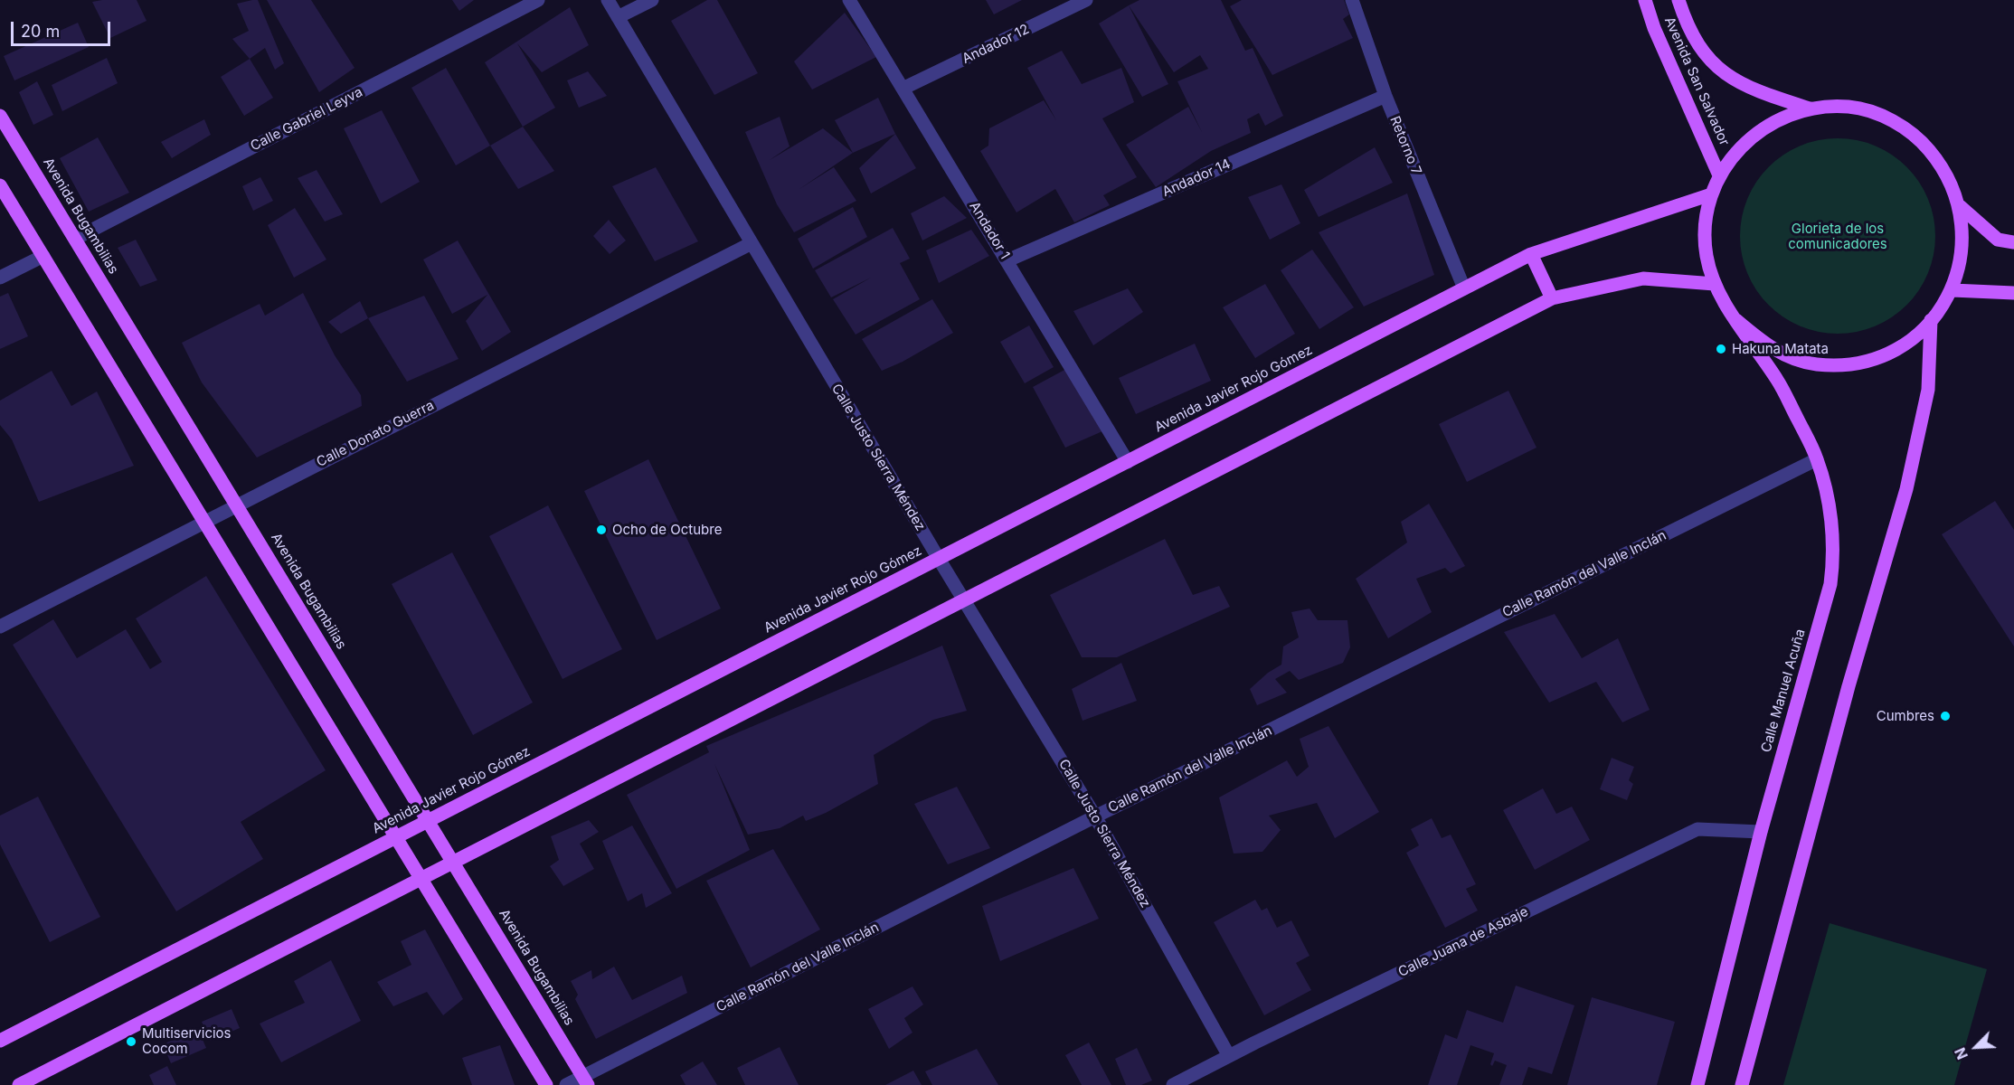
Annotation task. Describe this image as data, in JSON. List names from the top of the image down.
{
  "streets": {
    "main road": [
      "Avenida San Salvador",
      "Avenida Bugambilias",
      "Avenida Javier Rojo Gómez",
      "Calle Manuel Acuña"
    ],
    "street": [
      "Andador 12",
      "Calle Gabriel Leyva",
      "Retorno 7",
      "Andador 14",
      "Andador 1",
      "Calle Donato Guerra",
      "Calle Justo Sierra Méndez",
      "Calle Ramón del Valle Inclán",
      "Calle Juana de Asbaje"
    ]
  },
  "crossings": [
    ["Andador 12", "Andador 1"],
    ["Avenida San Salvador", "Calle Manuel Acuña"],
    ["Calle Gabriel Leyva", "Avenida Bugambilias"],
    ["Retorno 7", "Andador 14"],
    ["Retorno 7", "Avenida Javier Rojo Gómez"],
    ["Andador 14", "Andador 1"],
    ["Avenida Bugambilias", "Avenida Javier Rojo Gómez"],
    ["Avenida Bugambilias", "Calle Donato Guerra"],
    ["Avenida Bugambilias", "Calle Ramón del Valle Inclán"],
    ["Andador 1", "Avenida Javier Rojo Gómez"],
    ["Avenida Javier Rojo Gómez", "Calle Justo Sierra Méndez"],
    ["Avenida Javier Rojo Gómez", "Calle Manuel Acuña"],
    ["Calle Donato Guerra", "Calle Justo Sierra Méndez"],
    ["Calle Justo Sierra Méndez", "Calle Ramón del Valle Inclán"],
    ["Calle Justo Sierra Méndez", "Calle Juana de Asbaje"],
    ["Calle Ramón del Valle Inclán", "Calle Manuel Acuña"],
    ["Calle Manuel Acuña", "Calle Juana de Asbaje"]
  ],
  "parks": ["Glorieta de los comunicadores"],
  "places": [
    "Hakuna Matata",
    "Ocho de Octubre",
    "Cumbres",
    "Multiservicios Cocom"
  ],
  "scale_bar": "20 m",
  "north": "bottom left"
}
